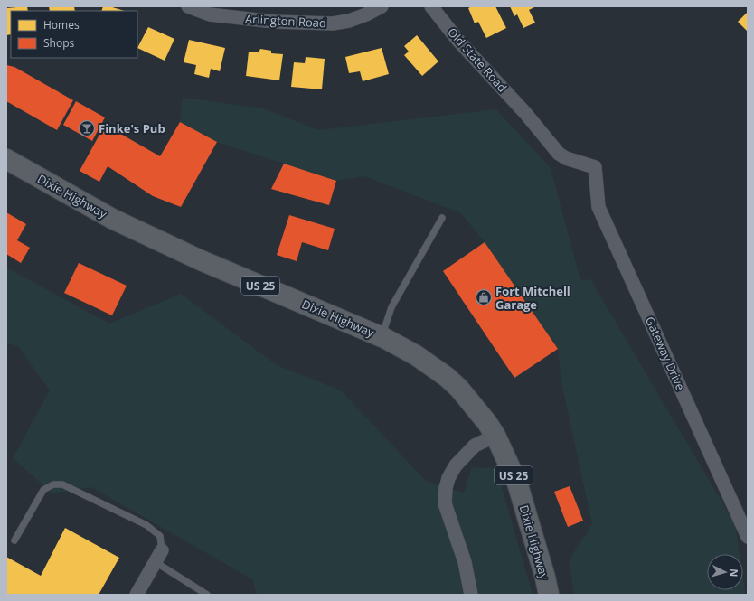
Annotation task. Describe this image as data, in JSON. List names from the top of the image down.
{
  "streets": {
    "main road": ["Dixie Highway", "US 25"],
    "street": ["Arlington Road", "Old State Road", "Gateway Drive"]
  },
  "crossings": [
    ["Old State Road", "Gateway Drive"]
  ],
  "places": {
    "bar": ["Finke's Pub"],
    "shop": ["Fort Mitchell Garage"]
  },
  "legend": ["Homes", "Shops"],
  "north": "right"
}
